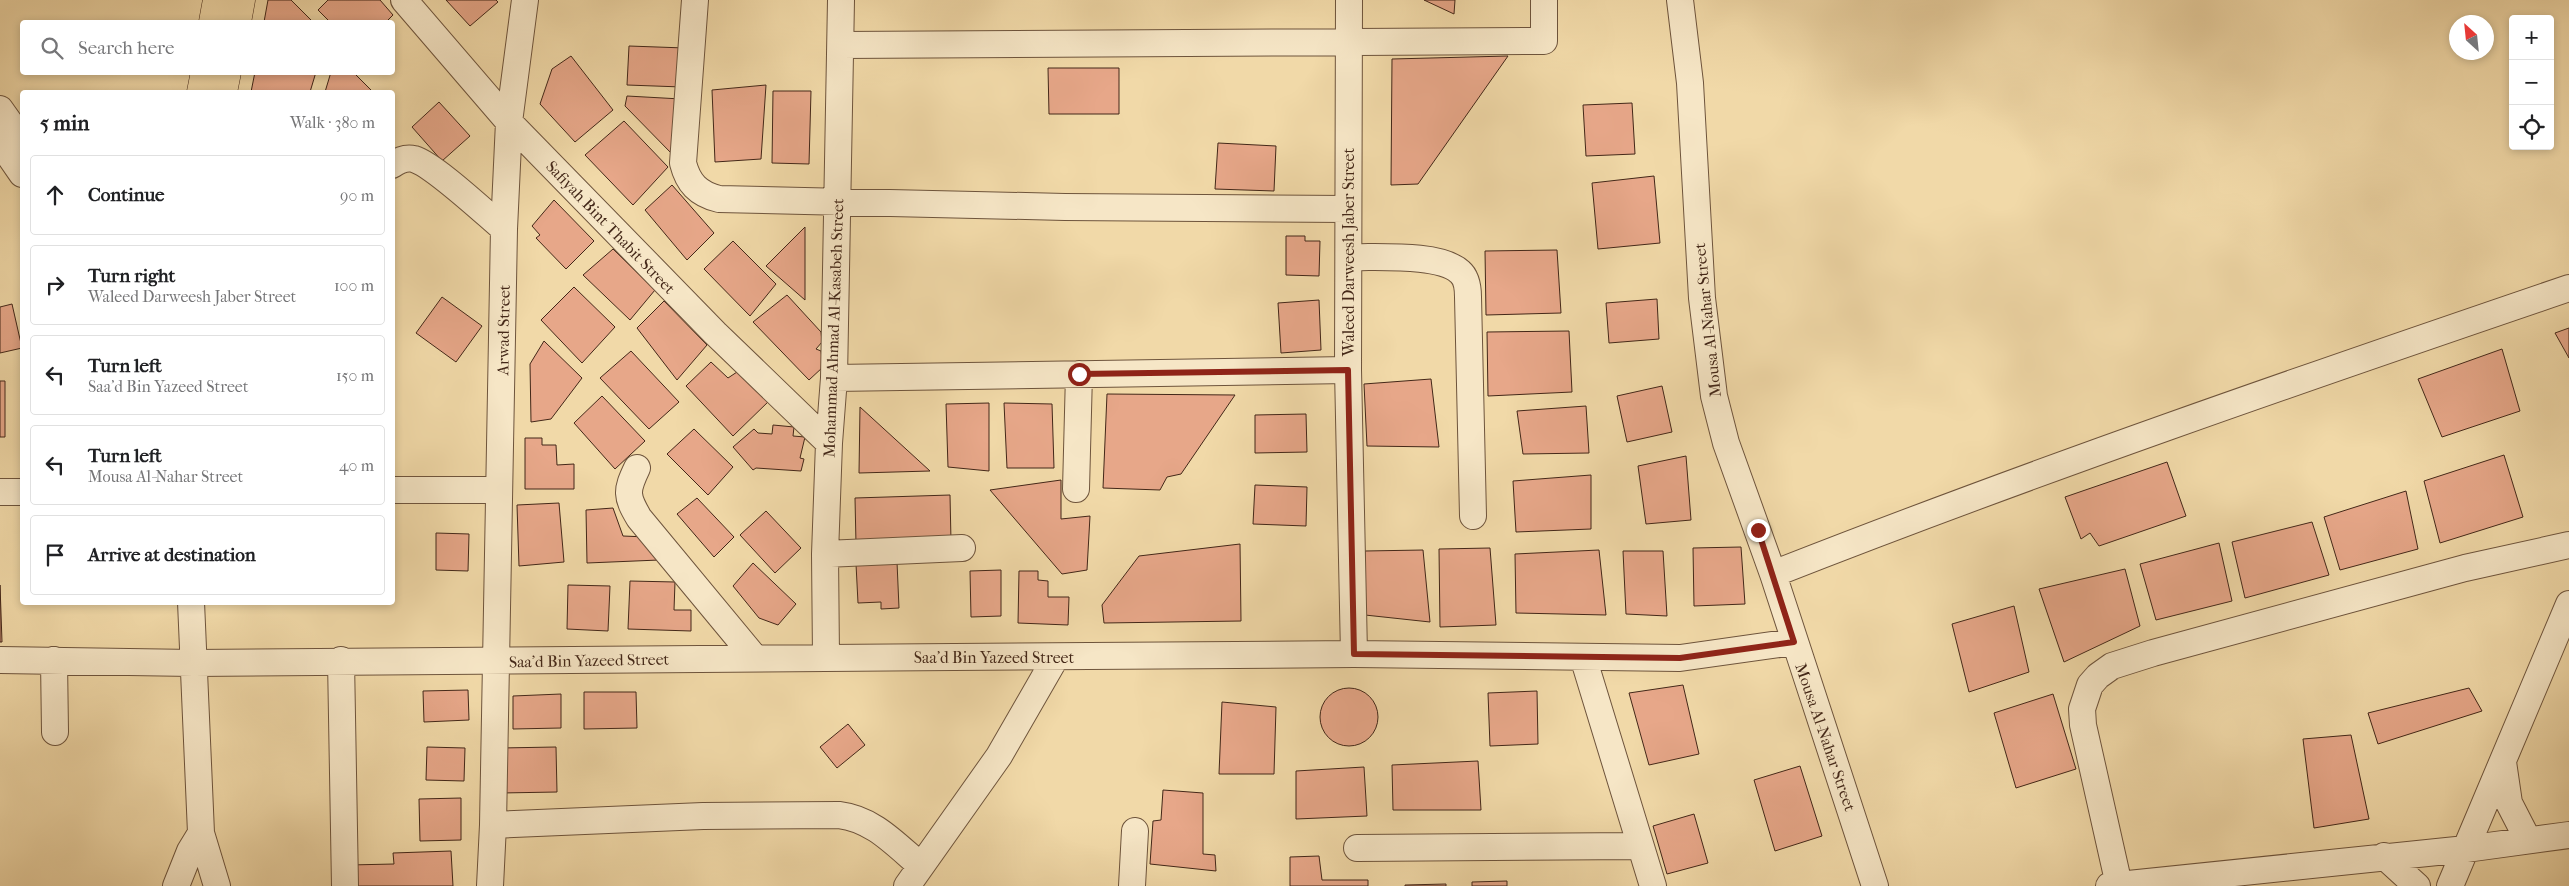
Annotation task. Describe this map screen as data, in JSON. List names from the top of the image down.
{
  "streets": {
    "street": [
      "Safiyah Bint Thabit Street",
      "Waleed Darweesh Jaber Street",
      "Mousa Al-Nahar Street",
      "Mohammad Ahmad Al-Kasabeh Street",
      "Arwad Street",
      "Saa'd Bin Yazeed Street"
    ]
  },
  "crossings": [
    ["Safiyah Bint Thabit Street", "Mohammad Ahmad Al-Kasabeh Street"],
    ["Safiyah Bint Thabit Street", "Arwad Street"],
    ["Waleed Darweesh Jaber Street", "Saa'd Bin Yazeed Street"],
    ["Mousa Al-Nahar Street", "Saa'd Bin Yazeed Street"],
    ["Mohammad Ahmad Al-Kasabeh Street", "Saa'd Bin Yazeed Street"],
    ["Arwad Street", "Saa'd Bin Yazeed Street"]
  ],
  "north": "top left",
  "page": {
    "map_buttons": ["+", "−"],
    "search": "Search here",
    "heading": ["5 min", "Walk · 380 m"],
    "list": [
      ["Continue", "90 m"],
      ["Turn right", "Waleed Darweesh Jaber Street", "100 m"],
      ["Turn left", "Saa'd Bin Yazeed Street", "150 m"],
      ["Turn left", "Mousa Al-Nahar Street", "40 m"],
      "Arrive at destination"
    ]
  }
}
